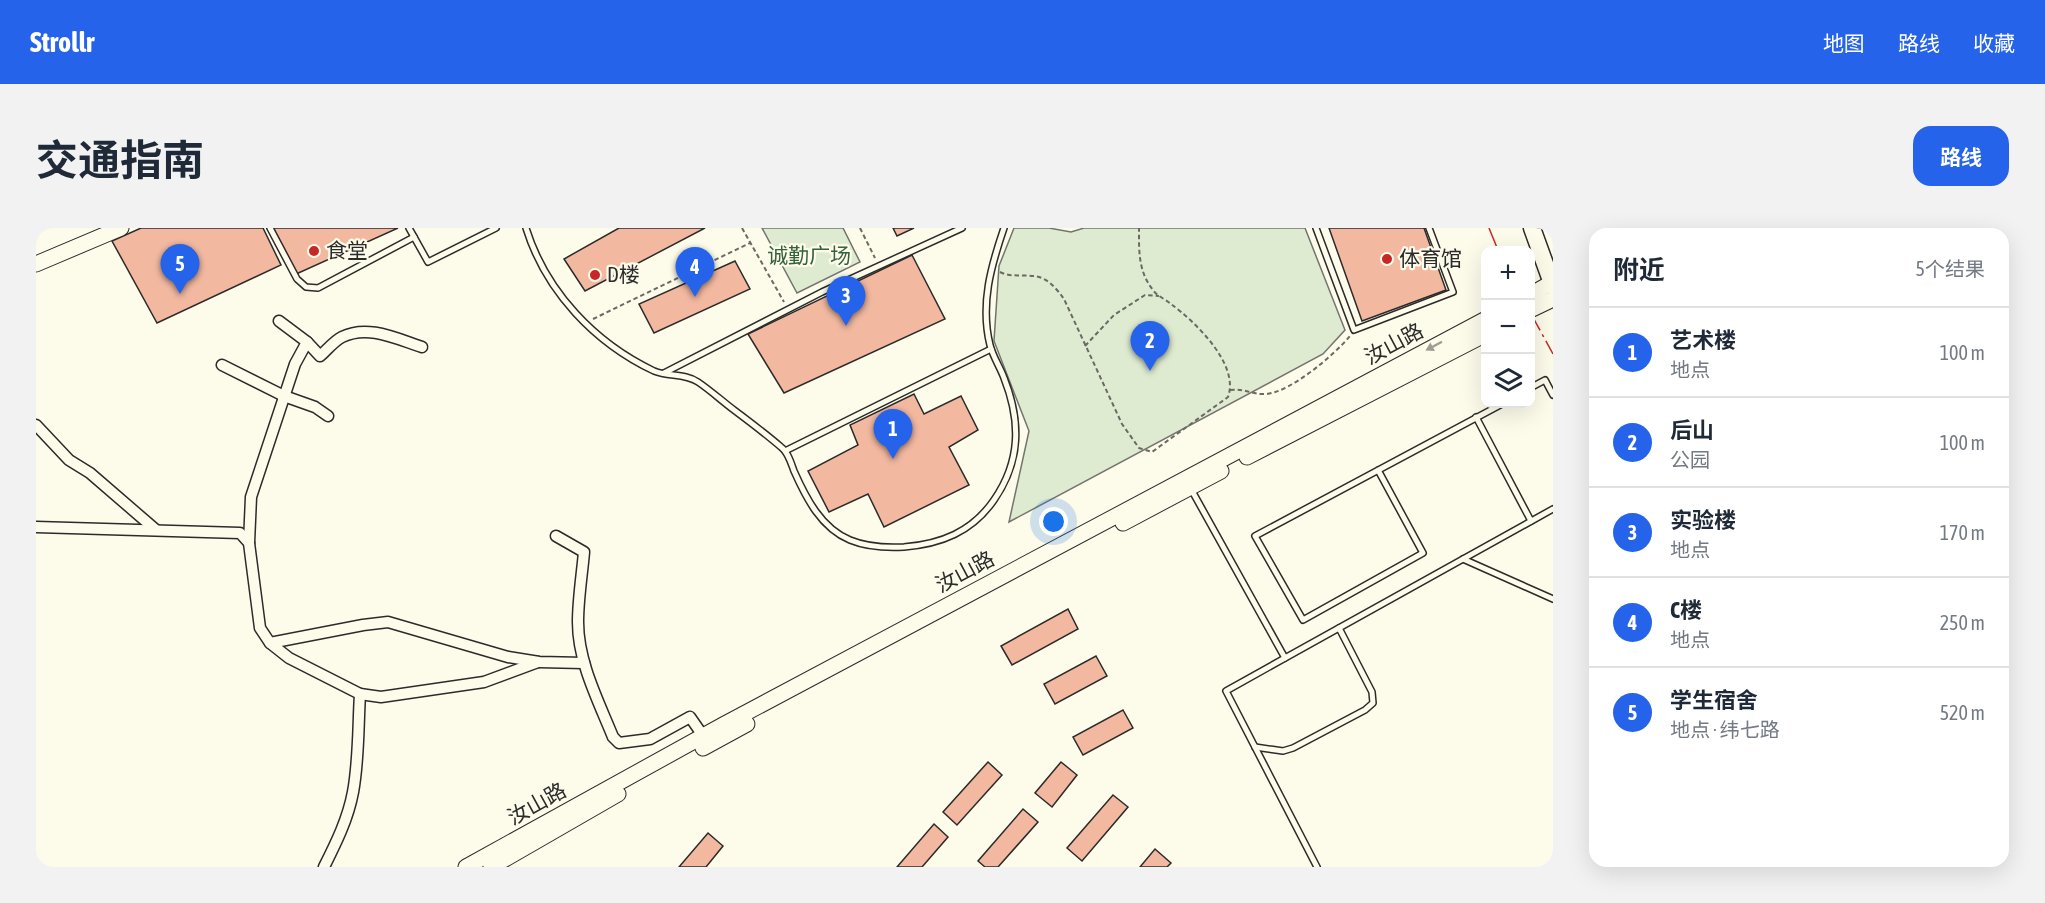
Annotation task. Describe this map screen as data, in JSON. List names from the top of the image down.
{
  "streets": {
    "street": ["汝山路"]
  },
  "parks": ["诚勤广场"],
  "places": ["食堂", "体育馆", "D楼"],
  "page": {
    "header": "Strollr",
    "nav": ["地图", "路线", "收藏"],
    "title": "交通指南",
    "buttons": "路线",
    "heading": ["附近", "5个结果"],
    "pins": [
      "5",
      "4",
      "3",
      "2",
      "1"
    ],
    "map_buttons": ["+", "−"],
    "list": [
      {
        "mark": "1",
        "name": "艺术楼",
        "note": "地点",
        "value": "100 m"
      },
      {
        "mark": "2",
        "name": "后山",
        "note": "公园",
        "value": "100 m"
      },
      {
        "mark": "3",
        "name": "实验楼",
        "note": "地点",
        "value": "170 m"
      },
      {
        "mark": "4",
        "name": "C楼",
        "note": "地点",
        "value": "250 m"
      },
      {
        "mark": "5",
        "name": "学生宿舍",
        "note": "地点 · 纬七路",
        "value": "520 m"
      }
    ]
  }
}
